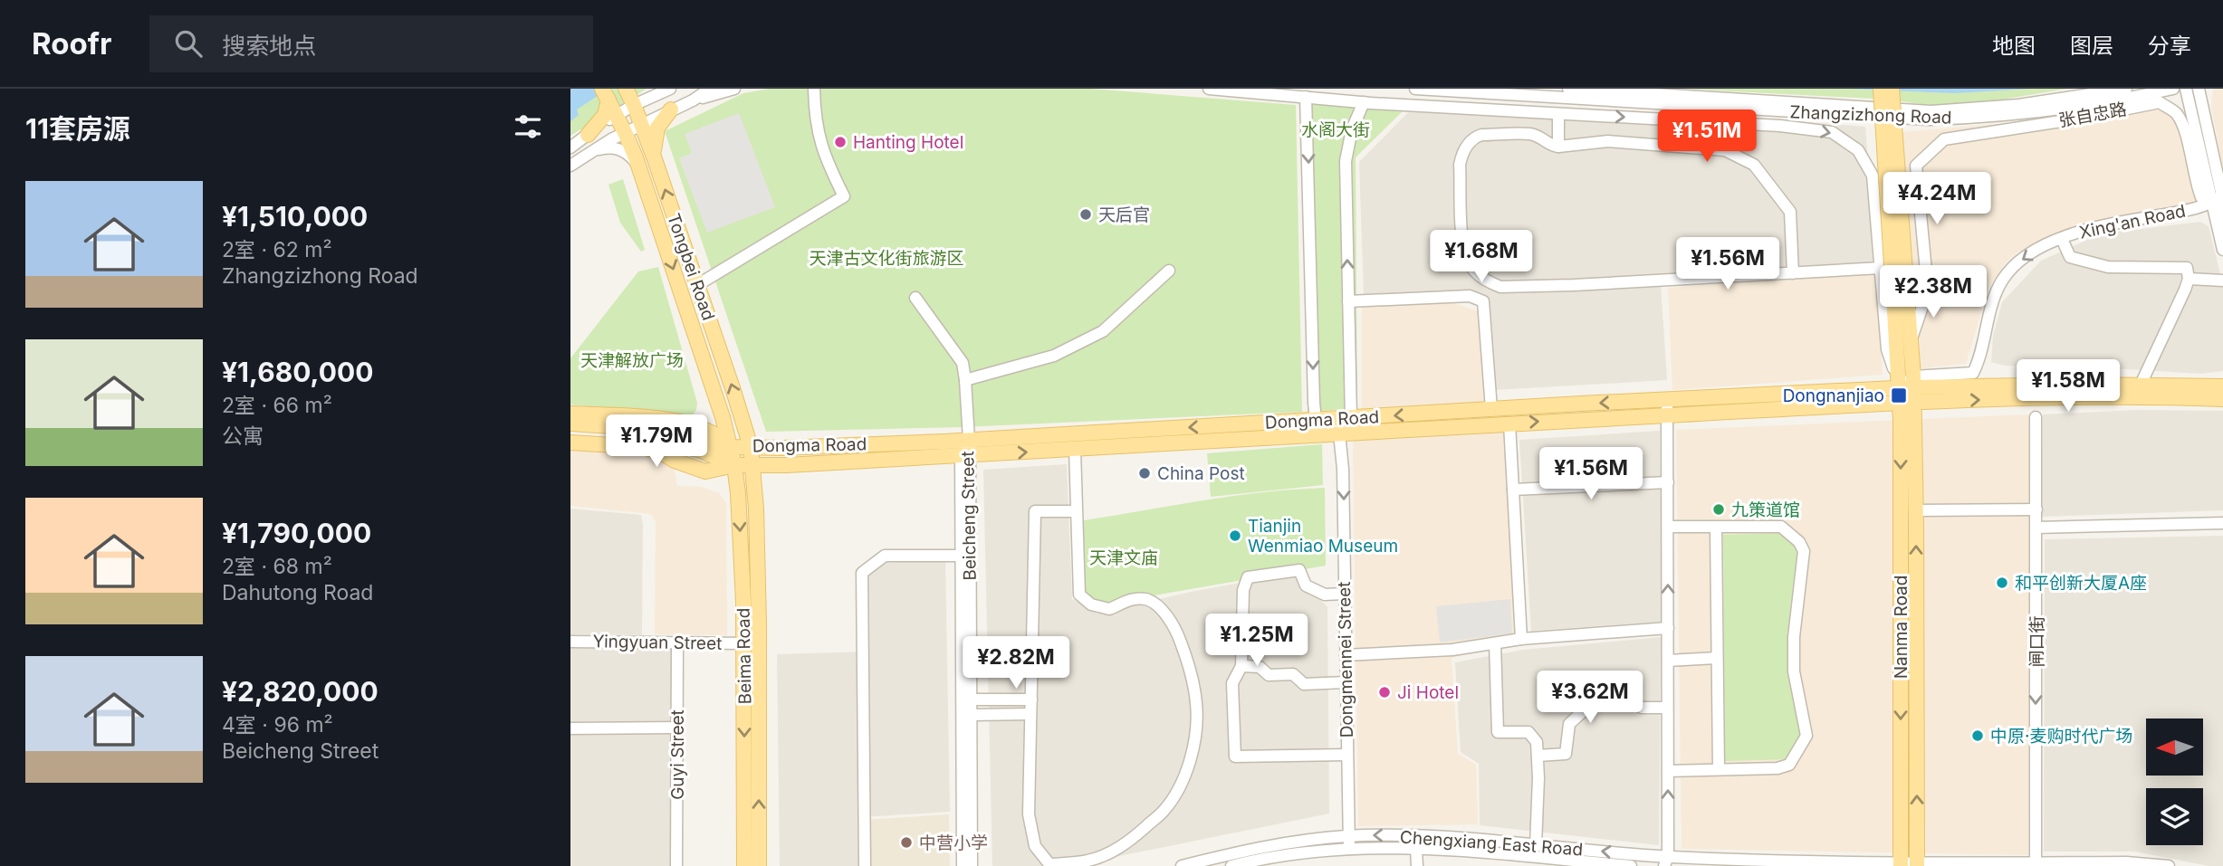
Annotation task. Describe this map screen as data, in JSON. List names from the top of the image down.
{
  "streets": {
    "main road": [
      "Tongbei Road",
      "Dongma Road",
      "Nanma Road",
      "Beima Road"
    ],
    "street": [
      "Zhangzizhong Road",
      "张自忠路",
      "Xing'an Road",
      "Beicheng Street",
      "闸口街",
      "Yingyuan Street",
      "Dongmennei Street",
      "Guyi Street",
      "Chengxiang East Road"
    ]
  },
  "crossings": [
    ["张自忠路", "Xing'an Road"],
    ["Xing'an Road", "Dongma Road"],
    ["Xing'an Road", "Nanma Road"],
    ["Tongbei Road", "Dongma Road"],
    ["Tongbei Road", "Beima Road"],
    ["Dongma Road", "Beicheng Street"],
    ["Dongma Road", "Nanma Road"],
    ["Dongma Road", "Beima Road"],
    ["Dongma Road", "Dongmennei Street"],
    ["Nanma Road", "Chengxiang East Road"],
    ["闸口街", "Chengxiang East Road"],
    ["Yingyuan Street", "Beima Road"],
    ["Yingyuan Street", "Guyi Street"],
    ["Dongmennei Street", "Chengxiang East Road"]
  ],
  "one_way": ["Xing'an Road", "闸口街", "Dongmennei Street"],
  "parks": [
    "水阁大街",
    "天津古文化街旅游区",
    "天津解放广场",
    "天津文庙"
  ],
  "places": {
    "other": [
      "Hanting Hotel",
      "天后官",
      "China Post",
      "九策道馆",
      "Tianjin Wenmiao Museum",
      "和平创新大厦A座",
      "Ji Hotel",
      "中原·麦购时代广场",
      "中营小学"
    ],
    "transit": ["Dongnanjiao"]
  },
  "north": "left",
  "page": {
    "header": "Roofr",
    "search": "搜索地点",
    "nav": ["地图", "图层", "分享"],
    "heading": "11套房源",
    "price": [
      "¥1.51M",
      "¥4.24M",
      "¥1.68M",
      "¥1.56M",
      "¥2.38M",
      "¥1.58M",
      "¥1.79M",
      "¥1.56M",
      "¥1.25M",
      "¥2.82M",
      "¥3.62M"
    ],
    "list": [
      {
        "name": "¥1,510,000",
        "note": "2室 · 62 m² · Zhangzizhong Road"
      },
      {
        "name": "¥1,680,000",
        "note": "2室 · 66 m² · 公寓"
      },
      {
        "name": "¥1,790,000",
        "note": "2室 · 68 m² · Dahutong Road"
      },
      {
        "name": "¥2,820,000",
        "note": "4室 · 96 m² · Beicheng Street"
      }
    ]
  }
}
